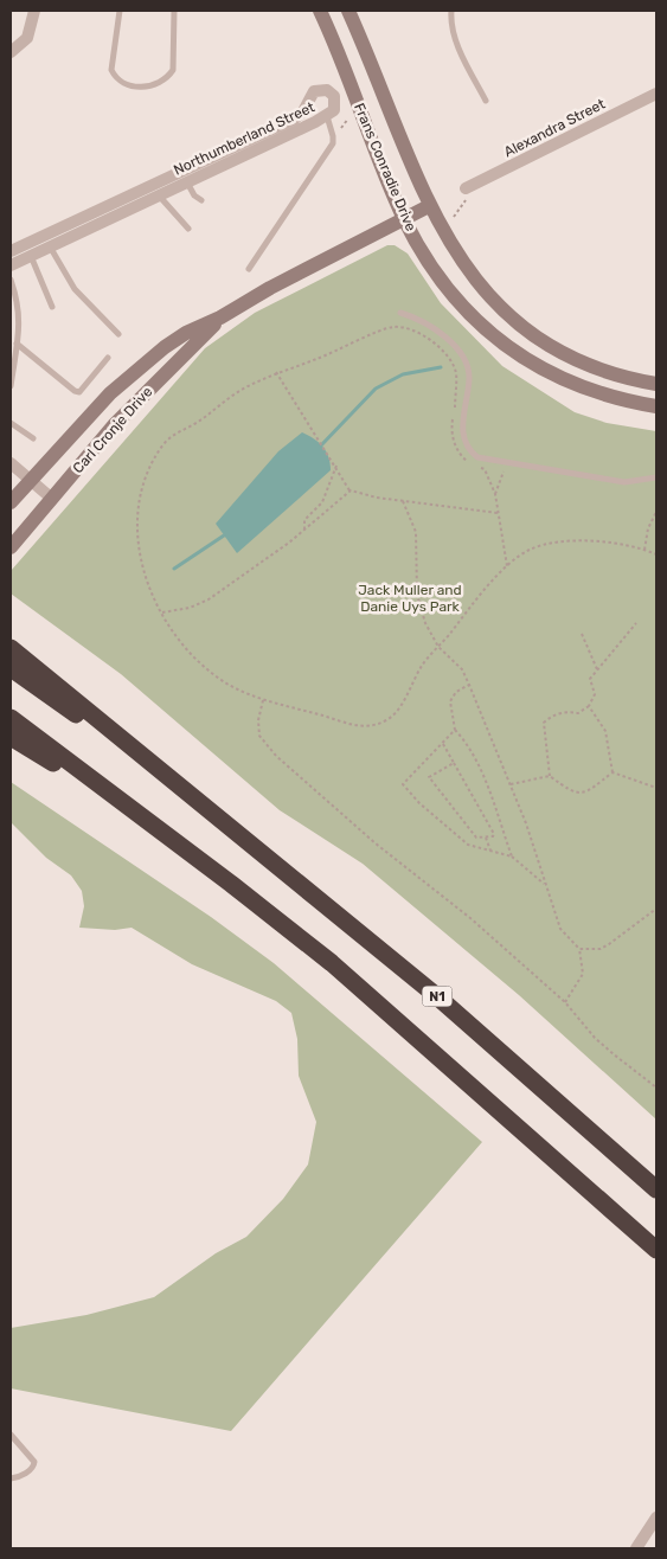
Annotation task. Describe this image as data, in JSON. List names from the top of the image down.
{
  "streets": {
    "highway": ["N1"],
    "main road": ["Frans Conradie Drive", "Carl Cronje Drive"],
    "street": ["Alexandra Street", "Northumberland Street"]
  },
  "crossings": [
    ["Frans Conradie Drive", "Carl Cronje Drive"]
  ],
  "parks": ["Jack Muller and Danie Uys Park"]
}
